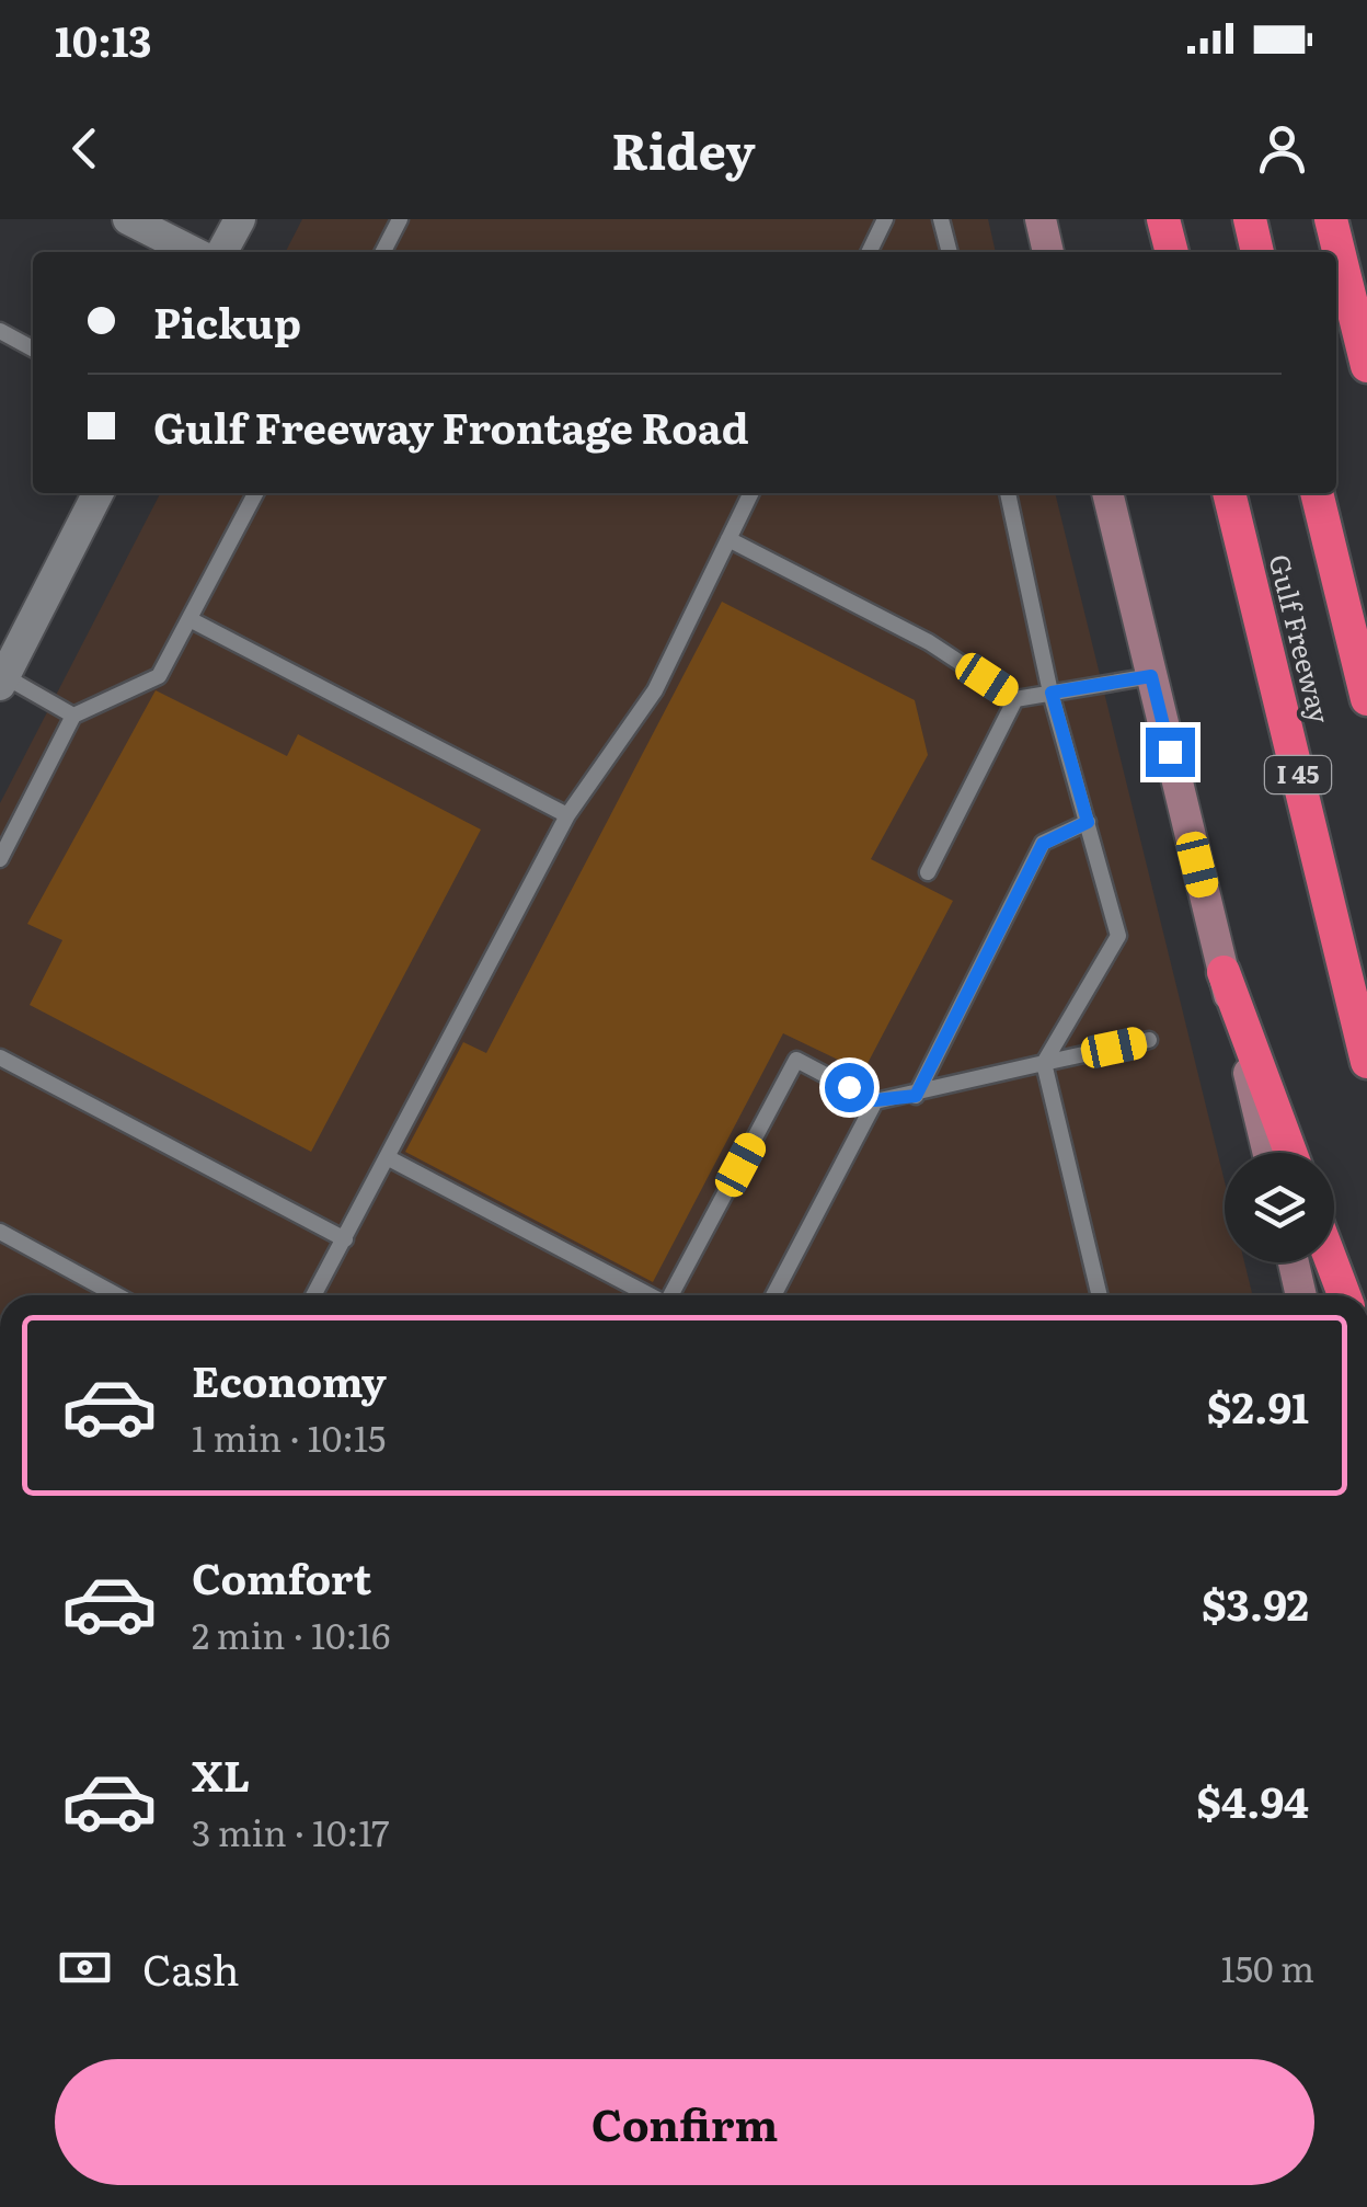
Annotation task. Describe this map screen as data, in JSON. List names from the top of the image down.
{
  "streets": {
    "highway": ["Gulf Freeway", "I 45"]
  },
  "page": {
    "status": "10:13",
    "header": "Ridey",
    "banner": ["Pickup", "Gulf Freeway Frontage Road"],
    "list": [
      {
        "name": "Economy",
        "note": "1 min · 10:15",
        "value": "$2.91"
      },
      {
        "name": "Comfort",
        "note": "2 min · 10:16",
        "value": "$3.92"
      },
      {
        "name": "XL",
        "note": "3 min · 10:17",
        "value": "$4.94"
      }
    ],
    "pay": ["Cash", "150 m"],
    "buttons": "Confirm"
  }
}
